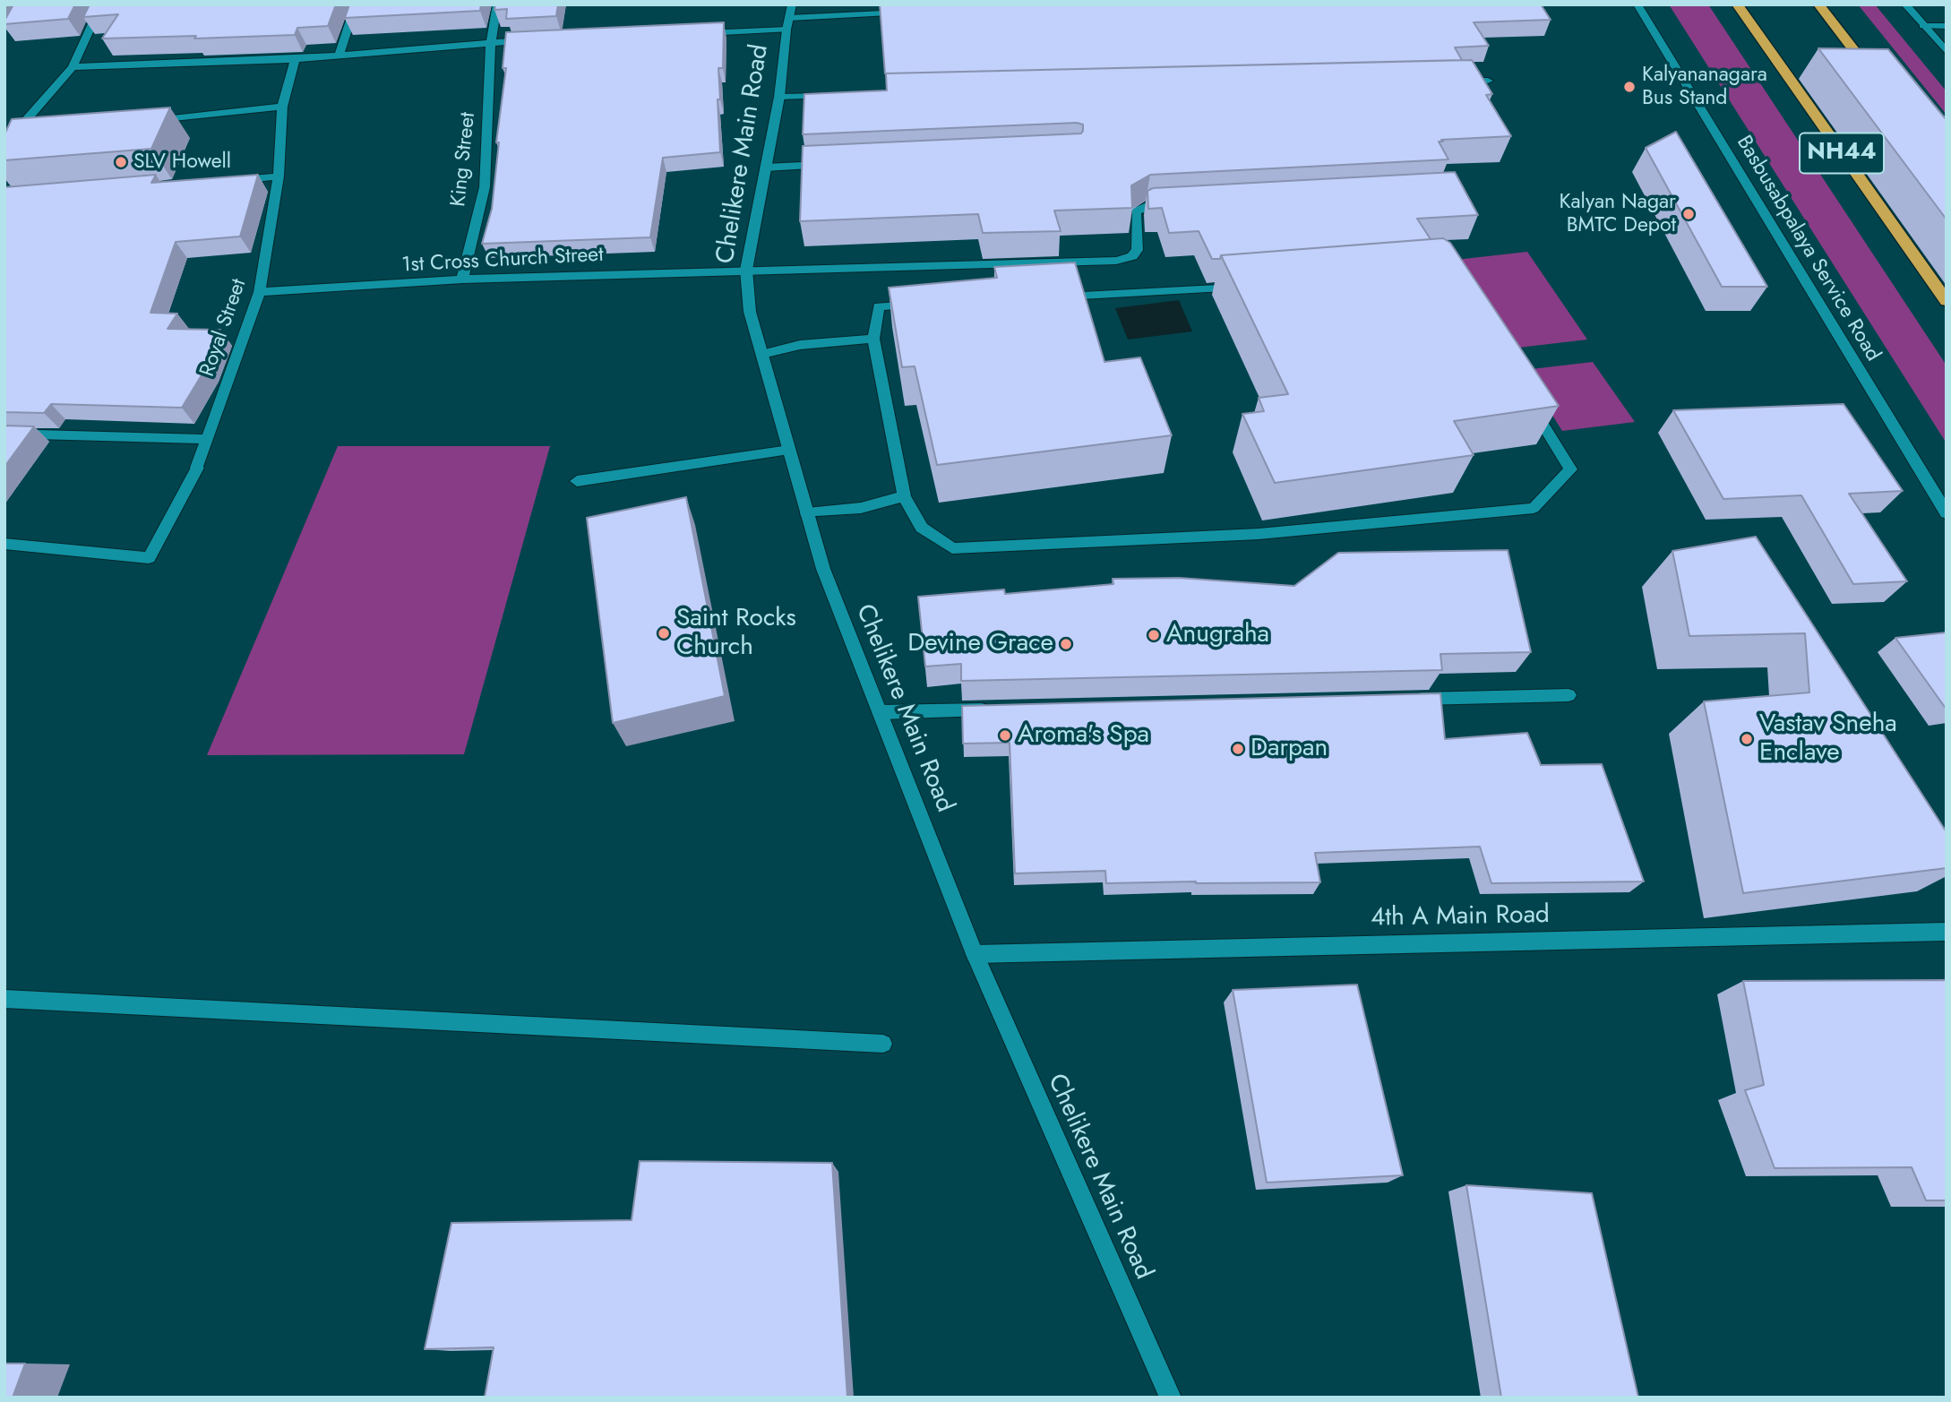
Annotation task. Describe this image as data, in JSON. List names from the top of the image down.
{
  "streets": {
    "highway": ["NH44"],
    "street": [
      "Chelikere Main Road",
      "King Street",
      "Basbusabpalaya Service Road",
      "1st Cross Church Street",
      "Royal Street",
      "4th A Main Road"
    ]
  },
  "crossings": [
    ["Chelikere Main Road", "1st Cross Church Street"],
    ["Chelikere Main Road", "4th A Main Road"],
    ["King Street", "1st Cross Church Street"],
    ["1st Cross Church Street", "Royal Street"]
  ],
  "places": [
    "Kalyananagara Bus Stand",
    "SLV Howell",
    "Kalyan Nagar BMTC Depot",
    "Saint Rocks Church",
    "Anugraha",
    "Devine Grace",
    "Aroma's Spa",
    "Vastav Sneha Enclave",
    "Darpan"
  ]
}
